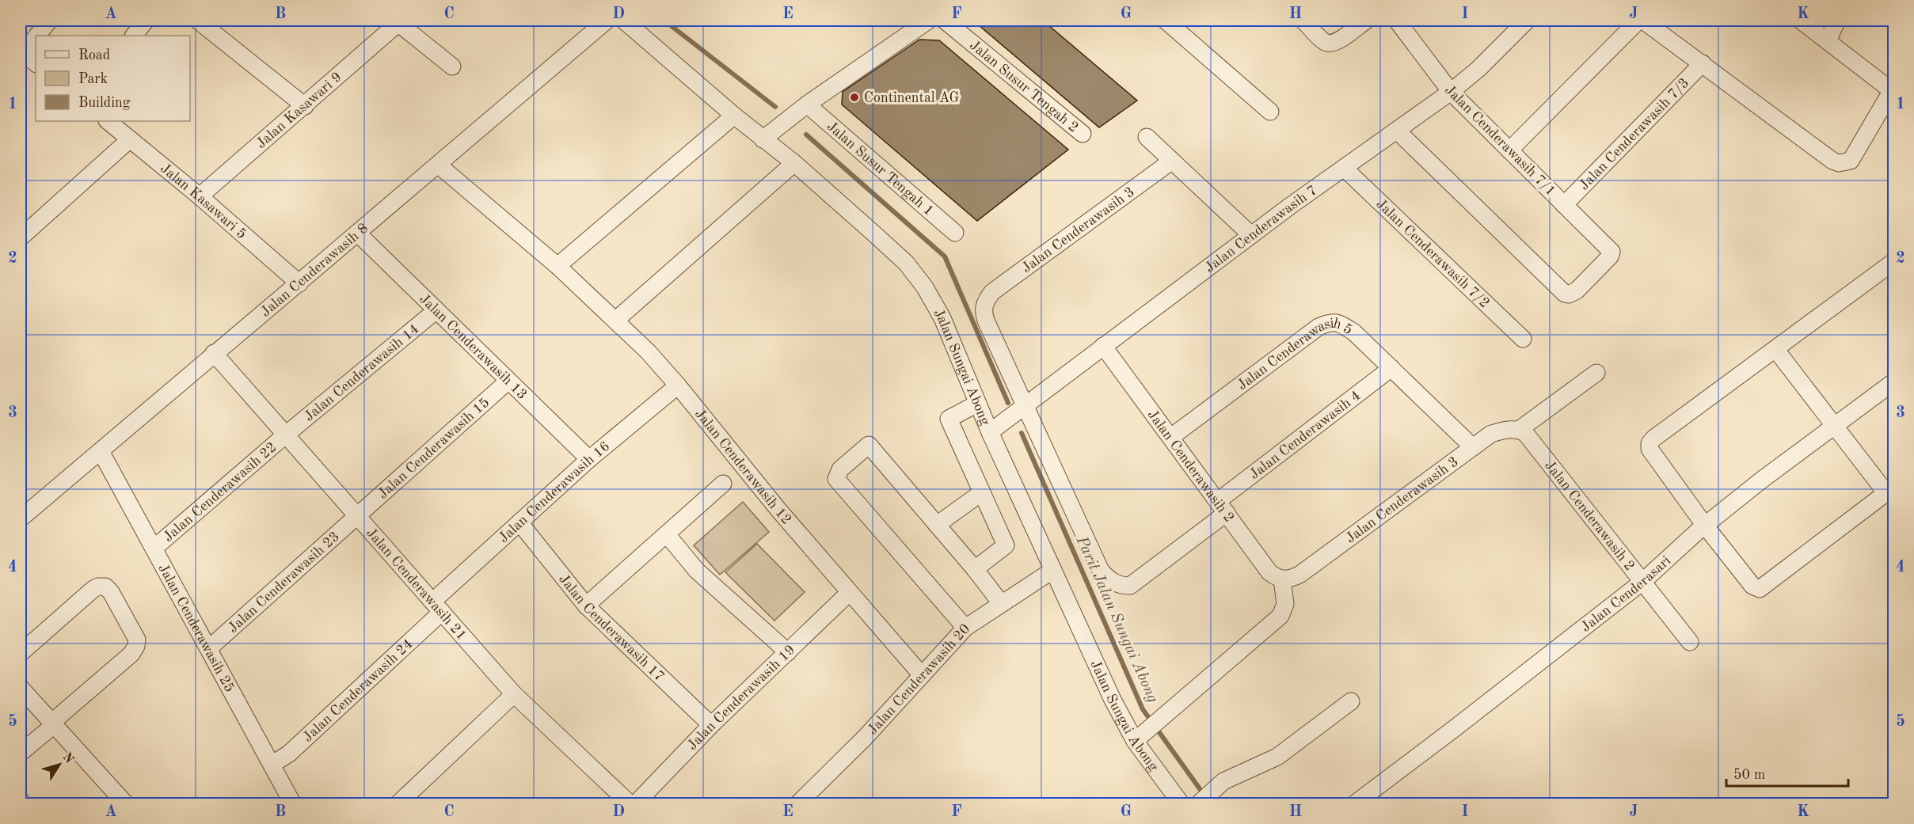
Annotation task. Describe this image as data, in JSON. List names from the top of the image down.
{
  "streets": {
    "street": [
      "Jalan Susur Tengah 2",
      "Jalan Kasawari 9",
      "Jalan Cenderawasih 7/3",
      "Jalan Cenderawasih 7/1",
      "Jalan Susur Tengah 1",
      "Jalan Kasawari 5",
      "Jalan Cenderawasih 7",
      "Jalan Cenderawasih 3",
      "Jalan Cenderawasih 7/2",
      "Jalan Cenderawasih 8",
      "Jalan Cenderawasih 13",
      "Jalan Cenderawasih 5",
      "Jalan Sungai Abong",
      "Jalan Cenderawasih 14",
      "Jalan Cenderawasih 4",
      "Jalan Cenderawasih 15",
      "Jalan Cenderawasih 2",
      "Jalan Cenderawasih 12",
      "Jalan Cenderawasih 22",
      "Jalan Cenderawasih 16",
      "Jalan Cenderawasih 23",
      "Jalan Cenderawasih 21",
      "Jalan Cenderasari",
      "Jalan Cenderawasih 17",
      "Jalan Cenderawasih 25",
      "Jalan Cenderawasih 20",
      "Jalan Cenderawasih 24",
      "Jalan Cenderawasih 19"
    ]
  },
  "crossings": [
    ["Jalan Kasawari 9", "Jalan Kasawari 5"],
    ["Jalan Cenderawasih 7/3", "Jalan Cenderawasih 7/1"],
    ["Jalan Cenderawasih 7/1", "Jalan Cenderawasih 7"],
    ["Jalan Kasawari 5", "Jalan Cenderawasih 8"],
    ["Jalan Cenderawasih 7", "Jalan Cenderawasih 3"],
    ["Jalan Cenderawasih 7", "Jalan Cenderawasih 7/2"],
    ["Jalan Cenderawasih 7", "Jalan Sungai Abong"],
    ["Jalan Cenderawasih 7", "Jalan Cenderawasih 4"],
    ["Jalan Cenderawasih 7", "Jalan Cenderawasih 2"],
    ["Jalan Cenderawasih 3", "Jalan Cenderawasih 5"],
    ["Jalan Cenderawasih 3", "Jalan Cenderawasih 4"],
    ["Jalan Cenderawasih 3", "Jalan Cenderawasih 2"],
    ["Jalan Cenderawasih 8", "Jalan Cenderawasih 13"],
    ["Jalan Cenderawasih 8", "Jalan Cenderawasih 12"],
    ["Jalan Cenderawasih 8", "Jalan Cenderawasih 21"],
    ["Jalan Cenderawasih 8", "Jalan Cenderawasih 25"],
    ["Jalan Cenderawasih 13", "Jalan Cenderawasih 14"],
    ["Jalan Cenderawasih 13", "Jalan Cenderawasih 15"],
    ["Jalan Cenderawasih 13", "Jalan Cenderawasih 16"],
    ["Jalan Cenderawasih 5", "Jalan Cenderawasih 4"],
    ["Jalan Cenderawasih 5", "Jalan Cenderawasih 2"],
    ["Jalan Sungai Abong", "Jalan Cenderawasih 20"],
    ["Jalan Cenderawasih 14", "Jalan Cenderawasih 22"],
    ["Jalan Cenderawasih 14", "Jalan Cenderawasih 21"],
    ["Jalan Cenderawasih 4", "Jalan Cenderawasih 2"],
    ["Jalan Cenderawasih 15", "Jalan Cenderawasih 23"],
    ["Jalan Cenderawasih 15", "Jalan Cenderawasih 21"],
    ["Jalan Cenderawasih 2", "Jalan Cenderasari"],
    ["Jalan Cenderawasih 12", "Jalan Cenderawasih 16"],
    ["Jalan Cenderawasih 12", "Jalan Cenderawasih 20"],
    ["Jalan Cenderawasih 12", "Jalan Cenderawasih 19"],
    ["Jalan Cenderawasih 22", "Jalan Cenderawasih 21"],
    ["Jalan Cenderawasih 22", "Jalan Cenderawasih 25"],
    ["Jalan Cenderawasih 16", "Jalan Cenderawasih 21"],
    ["Jalan Cenderawasih 16", "Jalan Cenderawasih 17"],
    ["Jalan Cenderawasih 16", "Jalan Cenderawasih 24"],
    ["Jalan Cenderawasih 23", "Jalan Cenderawasih 21"],
    ["Jalan Cenderawasih 23", "Jalan Cenderawasih 25"],
    ["Jalan Cenderawasih 21", "Jalan Cenderawasih 24"],
    ["Jalan Cenderawasih 17", "Jalan Cenderawasih 19"],
    ["Jalan Cenderawasih 25", "Jalan Cenderawasih 24"]
  ],
  "water": ["Parit Jalan Sungai Abong"],
  "places": ["Continental AG"],
  "legend": ["Road", "Park", "Building"],
  "scale_bar": "50 m",
  "north": "top right",
  "grid": {
    "columns": [
      "A",
      "B",
      "C",
      "D",
      "E",
      "F",
      "G",
      "H",
      "I",
      "J",
      "K"
    ],
    "rows": [
      "1",
      "2",
      "3",
      "4",
      "5"
    ]
  }
}
